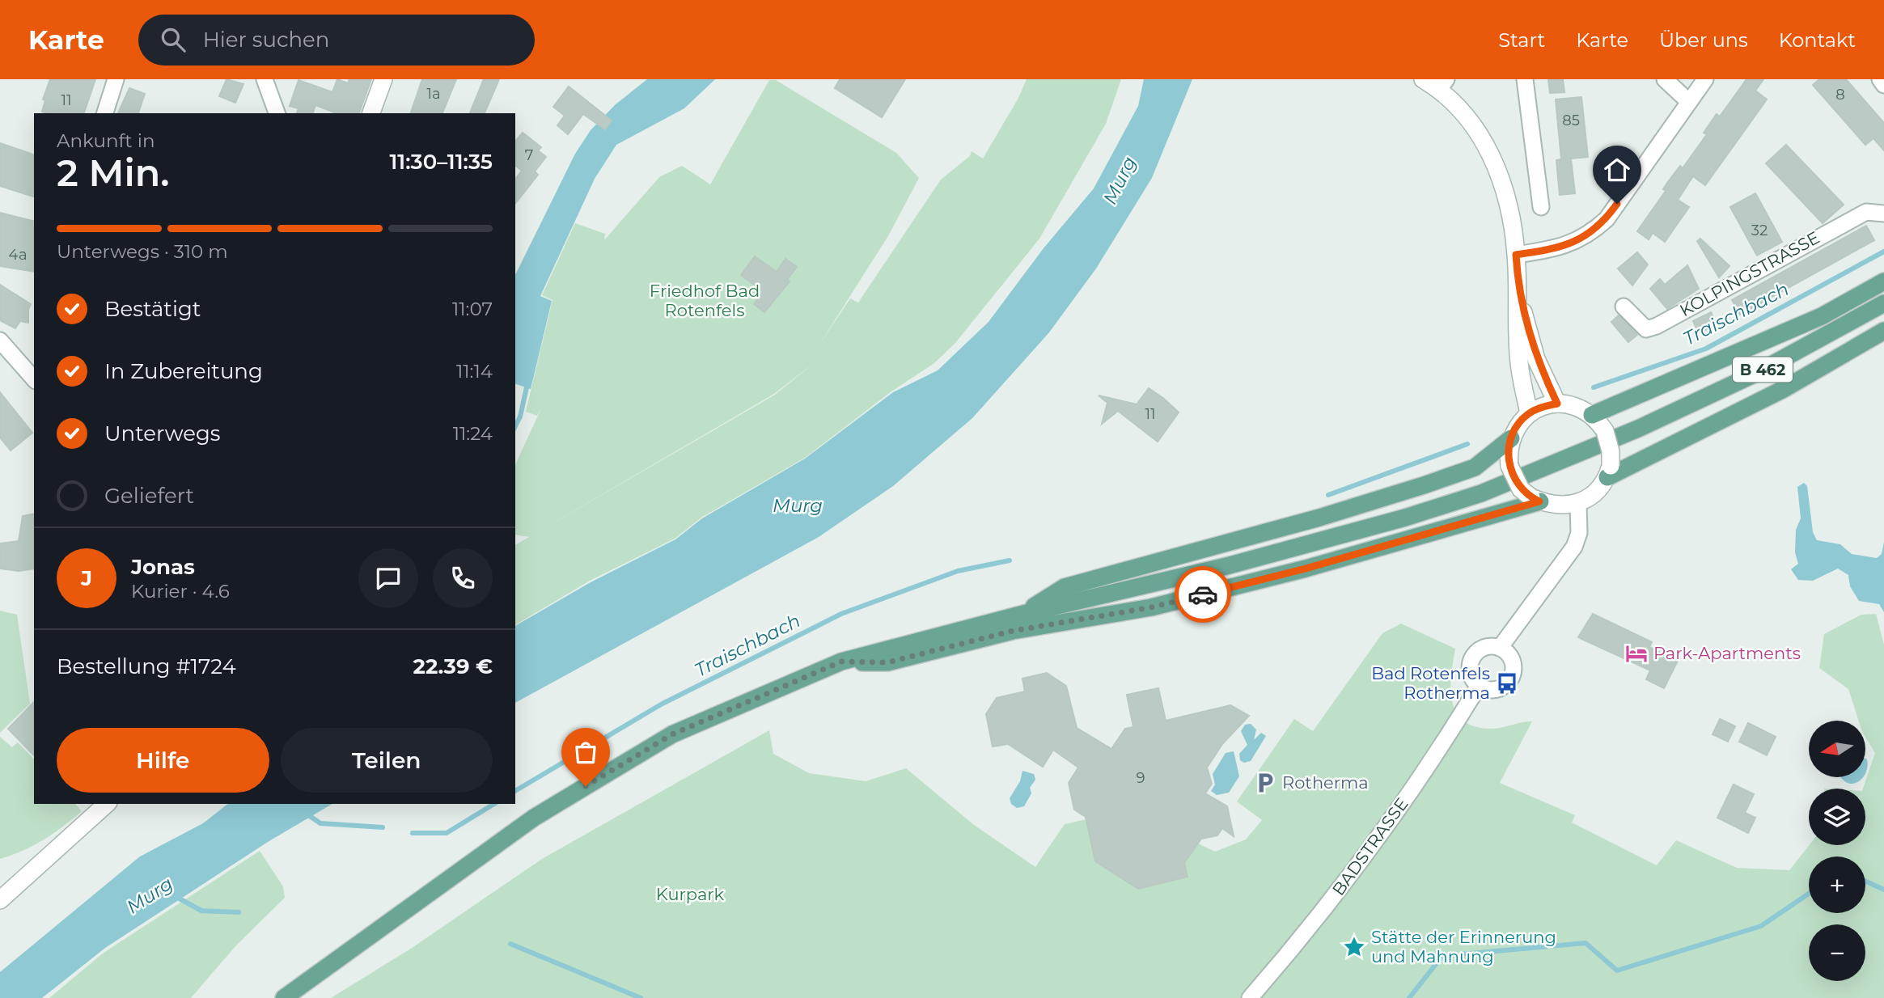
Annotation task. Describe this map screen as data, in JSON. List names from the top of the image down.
{
  "streets": {
    "main road": ["B 462"],
    "street": ["KOLPINGSTRASSE", "BADSTRASSE"]
  },
  "water": ["Murg", "Traischbach"],
  "parks": ["Friedhof Bad Rotenfels", "Kurpark"],
  "places": {
    "hotel": ["Park-Apartments"],
    "bus stop": ["Bad Rotenfels Rotherma"],
    "parking": ["Rotherma"],
    "place": ["Stätte der Erinnerung und Mahnung"]
  },
  "house_numbers": [
    "1a",
    "8",
    "11",
    "85",
    "7",
    "32",
    "4a",
    "11",
    "9"
  ],
  "north": "left",
  "page": {
    "header": "Karte",
    "search": "Hier suchen",
    "nav": [
      "Start",
      "Karte",
      "Über uns",
      "Kontakt"
    ],
    "heading": ["2 Min.", "Ankunft in", "11:30–11:35"],
    "panel": [
      "Jonas",
      "Kurier · 4.6",
      "Bestellung #1724",
      "22.39 €"
    ],
    "bar": "Unterwegs · 310 m",
    "list": [
      ["Bestätigt", "11:07"],
      ["In Zubereitung", "11:14"],
      ["Unterwegs", "11:24"],
      "Geliefert"
    ],
    "round": "J",
    "buttons": ["Hilfe", "Teilen"],
    "map_buttons": ["+", "−"]
  }
}
